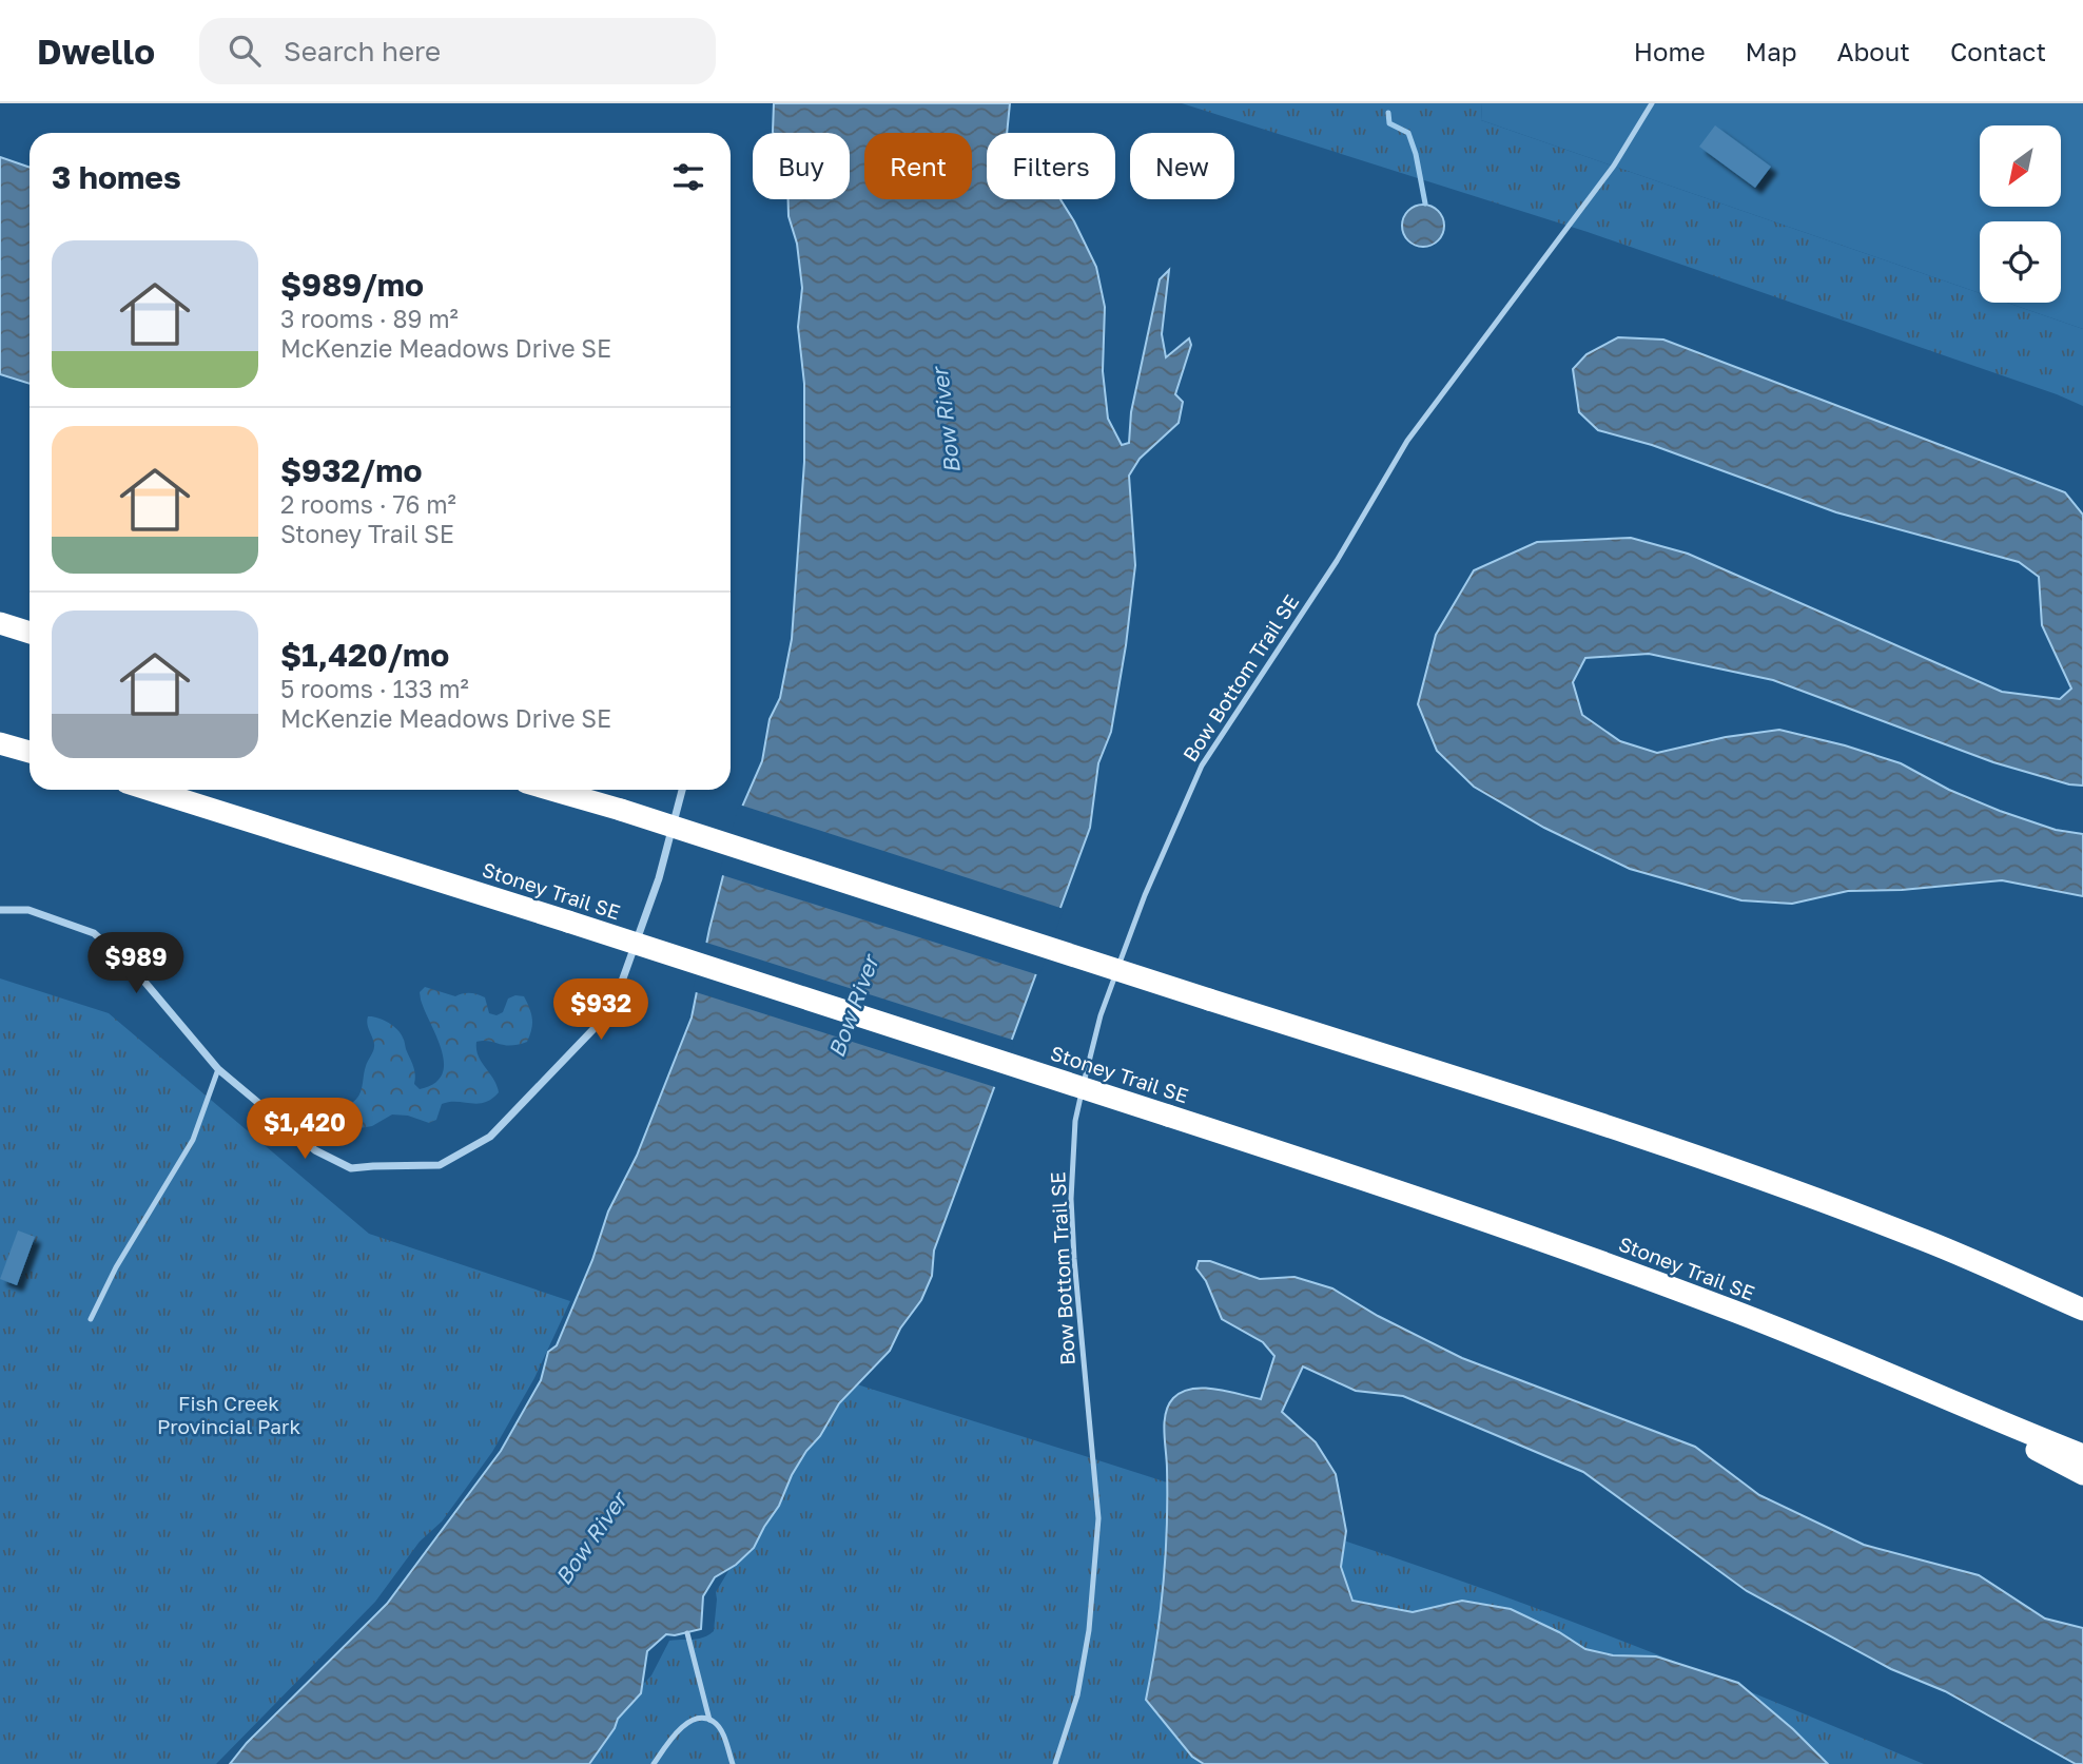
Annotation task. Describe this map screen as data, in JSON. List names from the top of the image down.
{
  "streets": {
    "highway": ["Stoney Trail SE"],
    "lane": ["Bow Bottom Trail SE"]
  },
  "water": ["Bow River"],
  "parks": ["Fish Creek Provincial Park"],
  "north": "bottom left",
  "page": {
    "header": "Dwello",
    "search": "Search here",
    "nav": [
      "Home",
      "Map",
      "About",
      "Contact"
    ],
    "chip": [
      "Buy",
      "Rent",
      "Filters",
      "New"
    ],
    "heading": "3 homes",
    "list": [
      {
        "name": "$989/mo",
        "note": "3 rooms · 89 m² · McKenzie Meadows Drive SE"
      },
      {
        "name": "$932/mo",
        "note": "2 rooms · 76 m² · Stoney Trail SE"
      },
      {
        "name": "$1,420/mo",
        "note": "5 rooms · 133 m² · McKenzie Meadows Drive SE"
      }
    ],
    "price": ["$989", "$932", "$1,420"]
  }
}
